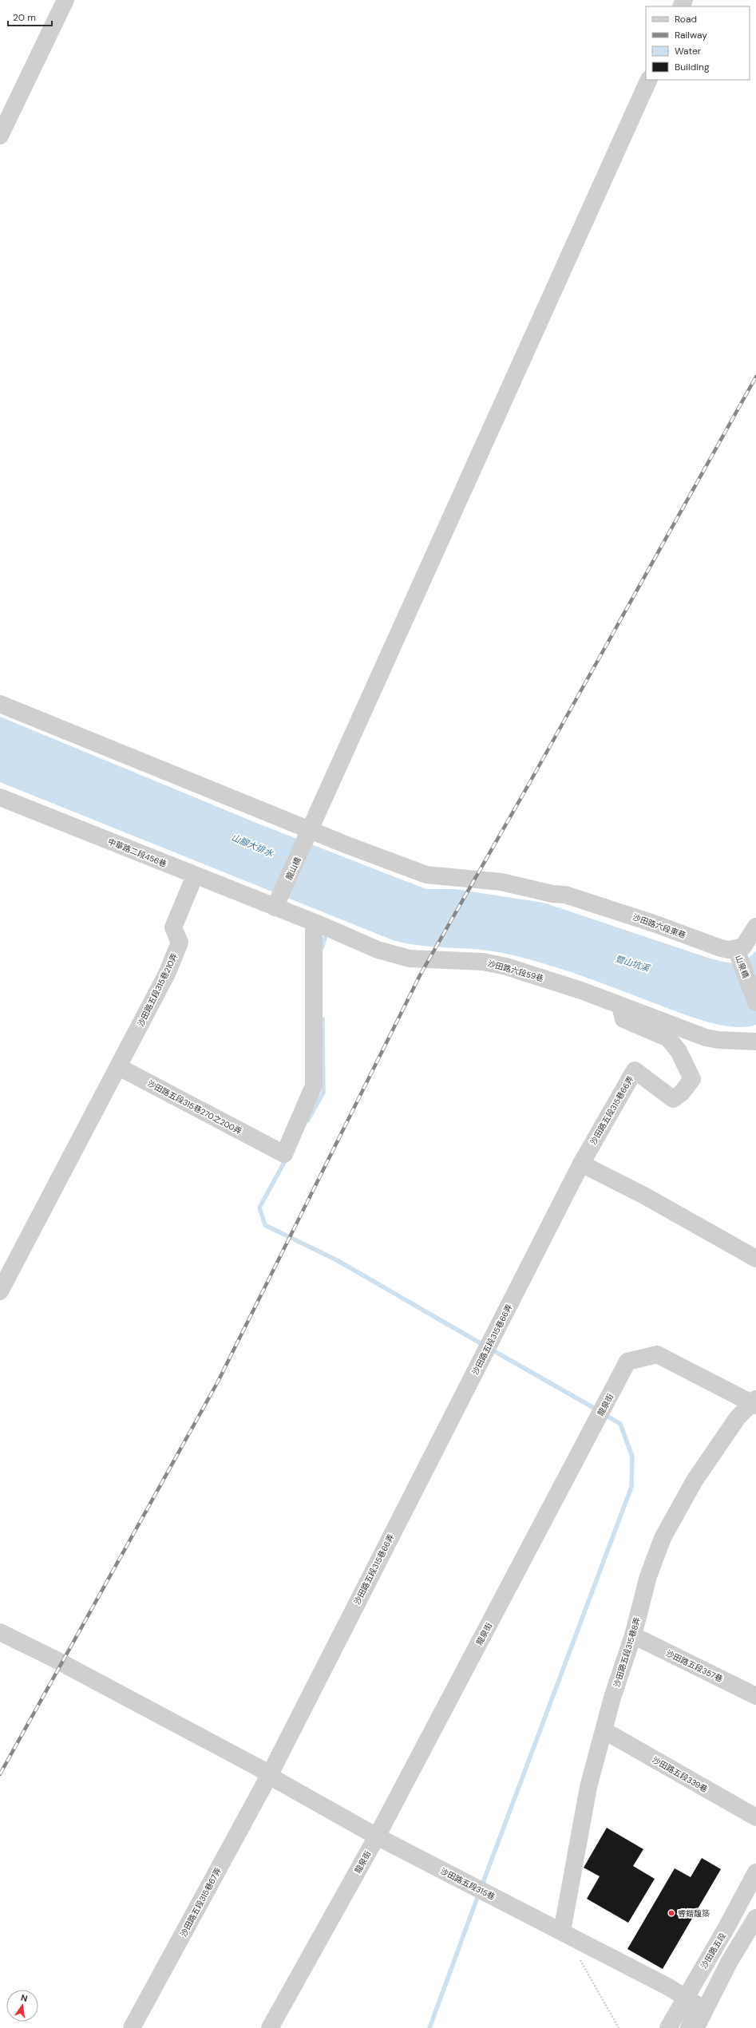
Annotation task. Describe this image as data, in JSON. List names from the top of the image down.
{
  "streets": {
    "street": [
      "中華路二段456巷",
      "龍山橋",
      "沙田路六段東巷",
      "山泉橋",
      "沙田路六段59巷",
      "沙田路五段315巷210弄",
      "沙田路五段315巷270之200弄",
      "沙田路五段315巷66弄",
      "龍泉街",
      "沙田路五段315巷8弄",
      "沙田路五段357巷",
      "沙田路五段339巷",
      "沙田路五段315巷",
      "沙田路五段315巷67弄",
      "沙田路五段"
    ]
  },
  "crossings": [
    ["中華路二段456巷", "龍山橋"],
    ["中華路二段456巷", "沙田路六段59巷"],
    ["中華路二段456巷", "沙田路五段315巷210弄"],
    ["龍山橋", "沙田路六段東巷"],
    ["龍山橋", "沙田路六段59巷"],
    ["沙田路六段東巷", "山泉橋"],
    ["沙田路六段59巷", "沙田路五段315巷270之200弄"],
    ["沙田路六段59巷", "沙田路五段315巷66弄"],
    ["沙田路五段315巷210弄", "沙田路五段315巷270之200弄"],
    ["沙田路五段315巷66弄", "沙田路五段315巷"],
    ["沙田路五段315巷66弄", "沙田路五段315巷67弄"],
    ["龍泉街", "沙田路五段315巷"],
    ["沙田路五段315巷8弄", "沙田路五段357巷"],
    ["沙田路五段315巷8弄", "沙田路五段339巷"],
    ["沙田路五段315巷8弄", "沙田路五段315巷"],
    ["沙田路五段315巷", "沙田路五段315巷67弄"],
    ["沙田路五段315巷", "沙田路五段"]
  ],
  "water": ["山腳大排水", "鷺山坑溪"],
  "places": ["睿鍇馥築"],
  "legend": [
    "Road",
    "Railway",
    "Water",
    "Building"
  ],
  "scale_bar": "20 m",
  "north": "top"
}
